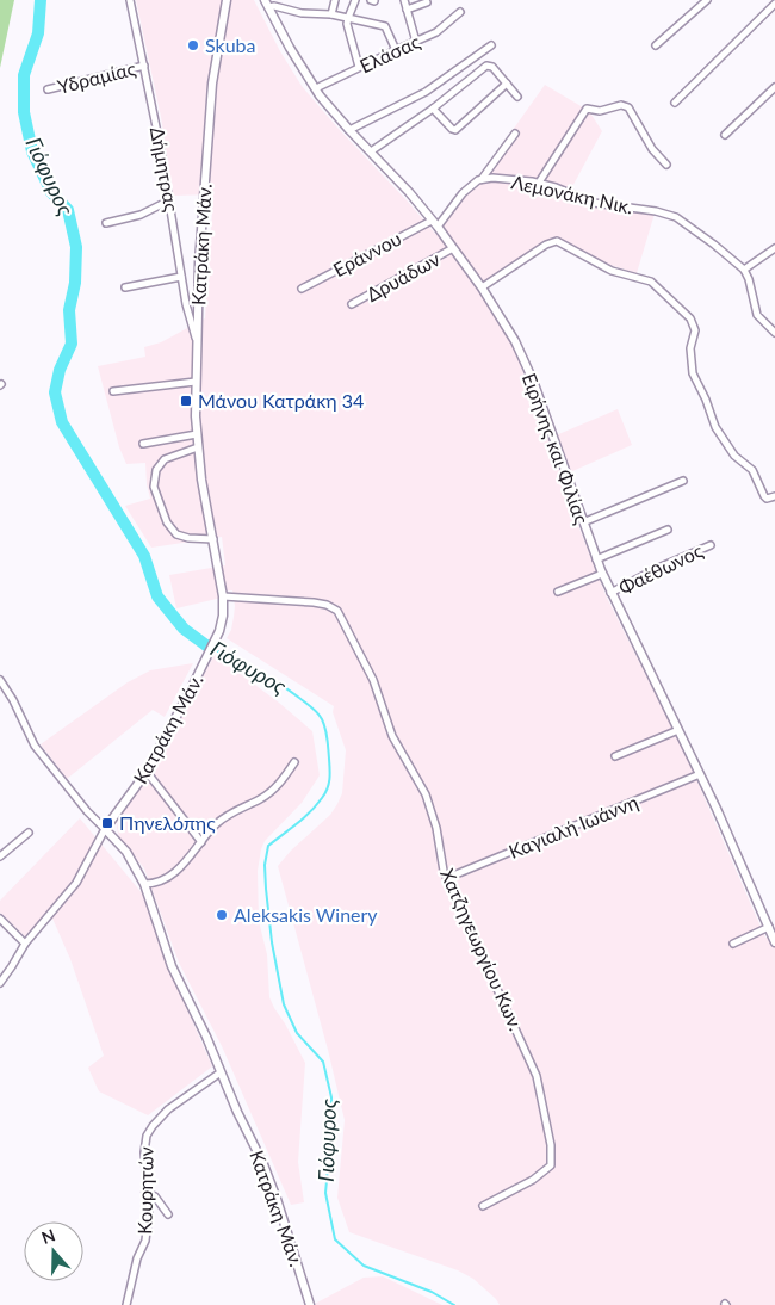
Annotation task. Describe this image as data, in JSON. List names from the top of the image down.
{
  "streets": {
    "street": [
      "Ελάσας",
      "Υδραμίας",
      "Δήμητρας",
      "Λεμονάκη Νικ.",
      "Κατράκη Μάν.",
      "Εράννου",
      "Δρυάδων",
      "Ειρήνης και Φιλίας",
      "Φαέθωνος",
      "Καγιαλή Ιωάννη",
      "Χατζηγεωργίου Κων.",
      "Κουρητών"
    ]
  },
  "crossings": [
    ["Ελάσας", "Ειρήνης και Φιλίας"],
    ["Υδραμίας", "Δήμητρας"],
    ["Δήμητρας", "Κατράκη Μάν."],
    ["Κατράκη Μάν.", "Χατζηγεωργίου Κων."],
    ["Κατράκη Μάν.", "Κουρητών"],
    ["Εράννου", "Ειρήνης και Φιλίας"],
    ["Δρυάδων", "Ειρήνης και Φιλίας"],
    ["Ειρήνης και Φιλίας", "Φαέθωνος"],
    ["Ειρήνης και Φιλίας", "Καγιαλή Ιωάννη"],
    ["Καγιαλή Ιωάννη", "Χατζηγεωργίου Κων."]
  ],
  "water": ["Γιόφυρος"],
  "places": {
    "other": ["Skuba", "Aleksakis Winery"],
    "transit": ["Μάνου Κατράκη 34", "Πηνελόπης"]
  },
  "north": "top"
}
